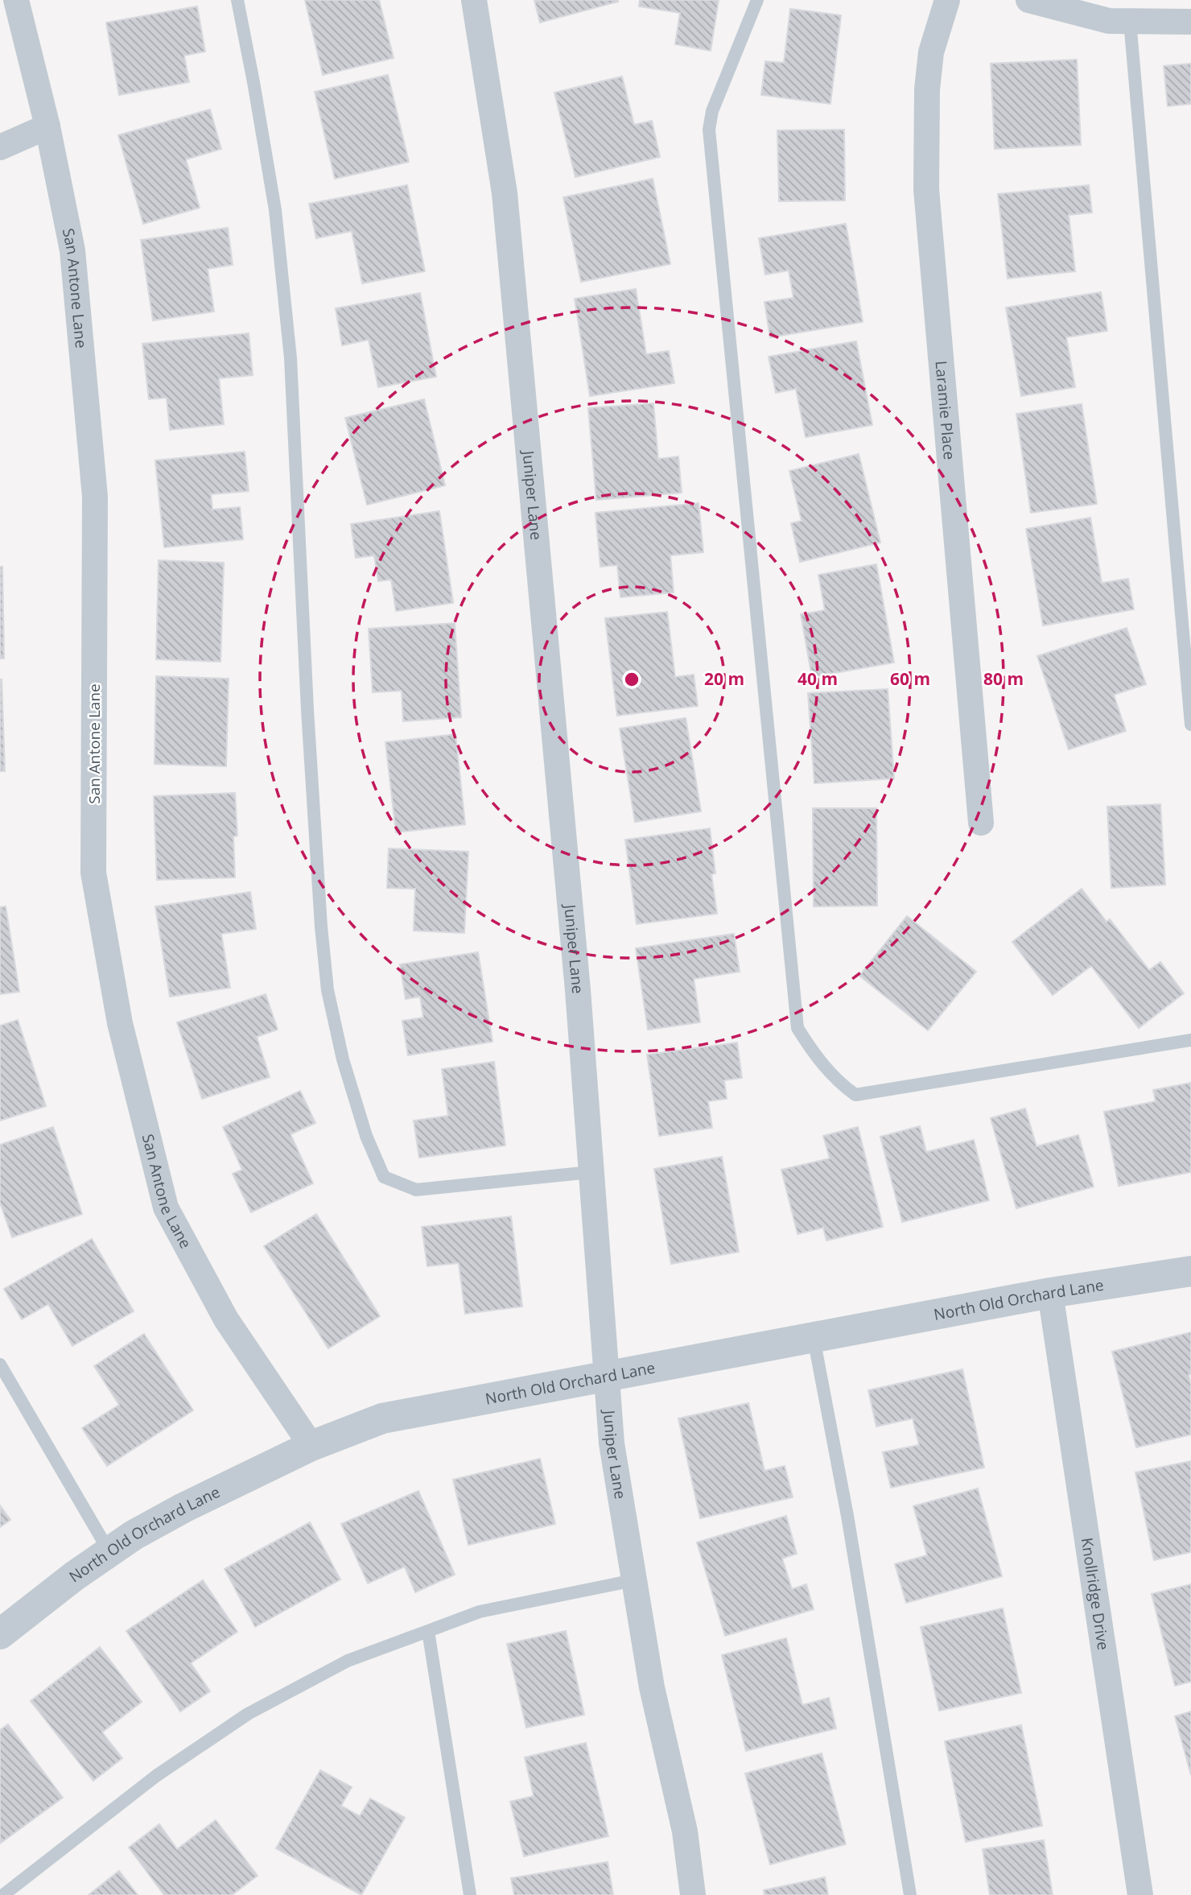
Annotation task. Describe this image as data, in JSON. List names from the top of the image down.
{
  "streets": {
    "street": [
      "San Antone Lane",
      "Laramie Place",
      "Juniper Lane",
      "North Old Orchard Lane",
      "Knollridge Drive"
    ]
  },
  "crossings": [
    ["San Antone Lane", "North Old Orchard Lane"],
    ["Juniper Lane", "North Old Orchard Lane"],
    ["North Old Orchard Lane", "Knollridge Drive"]
  ],
  "rings": [
    "20 m",
    "40 m",
    "60 m",
    "80 m"
  ]
}
